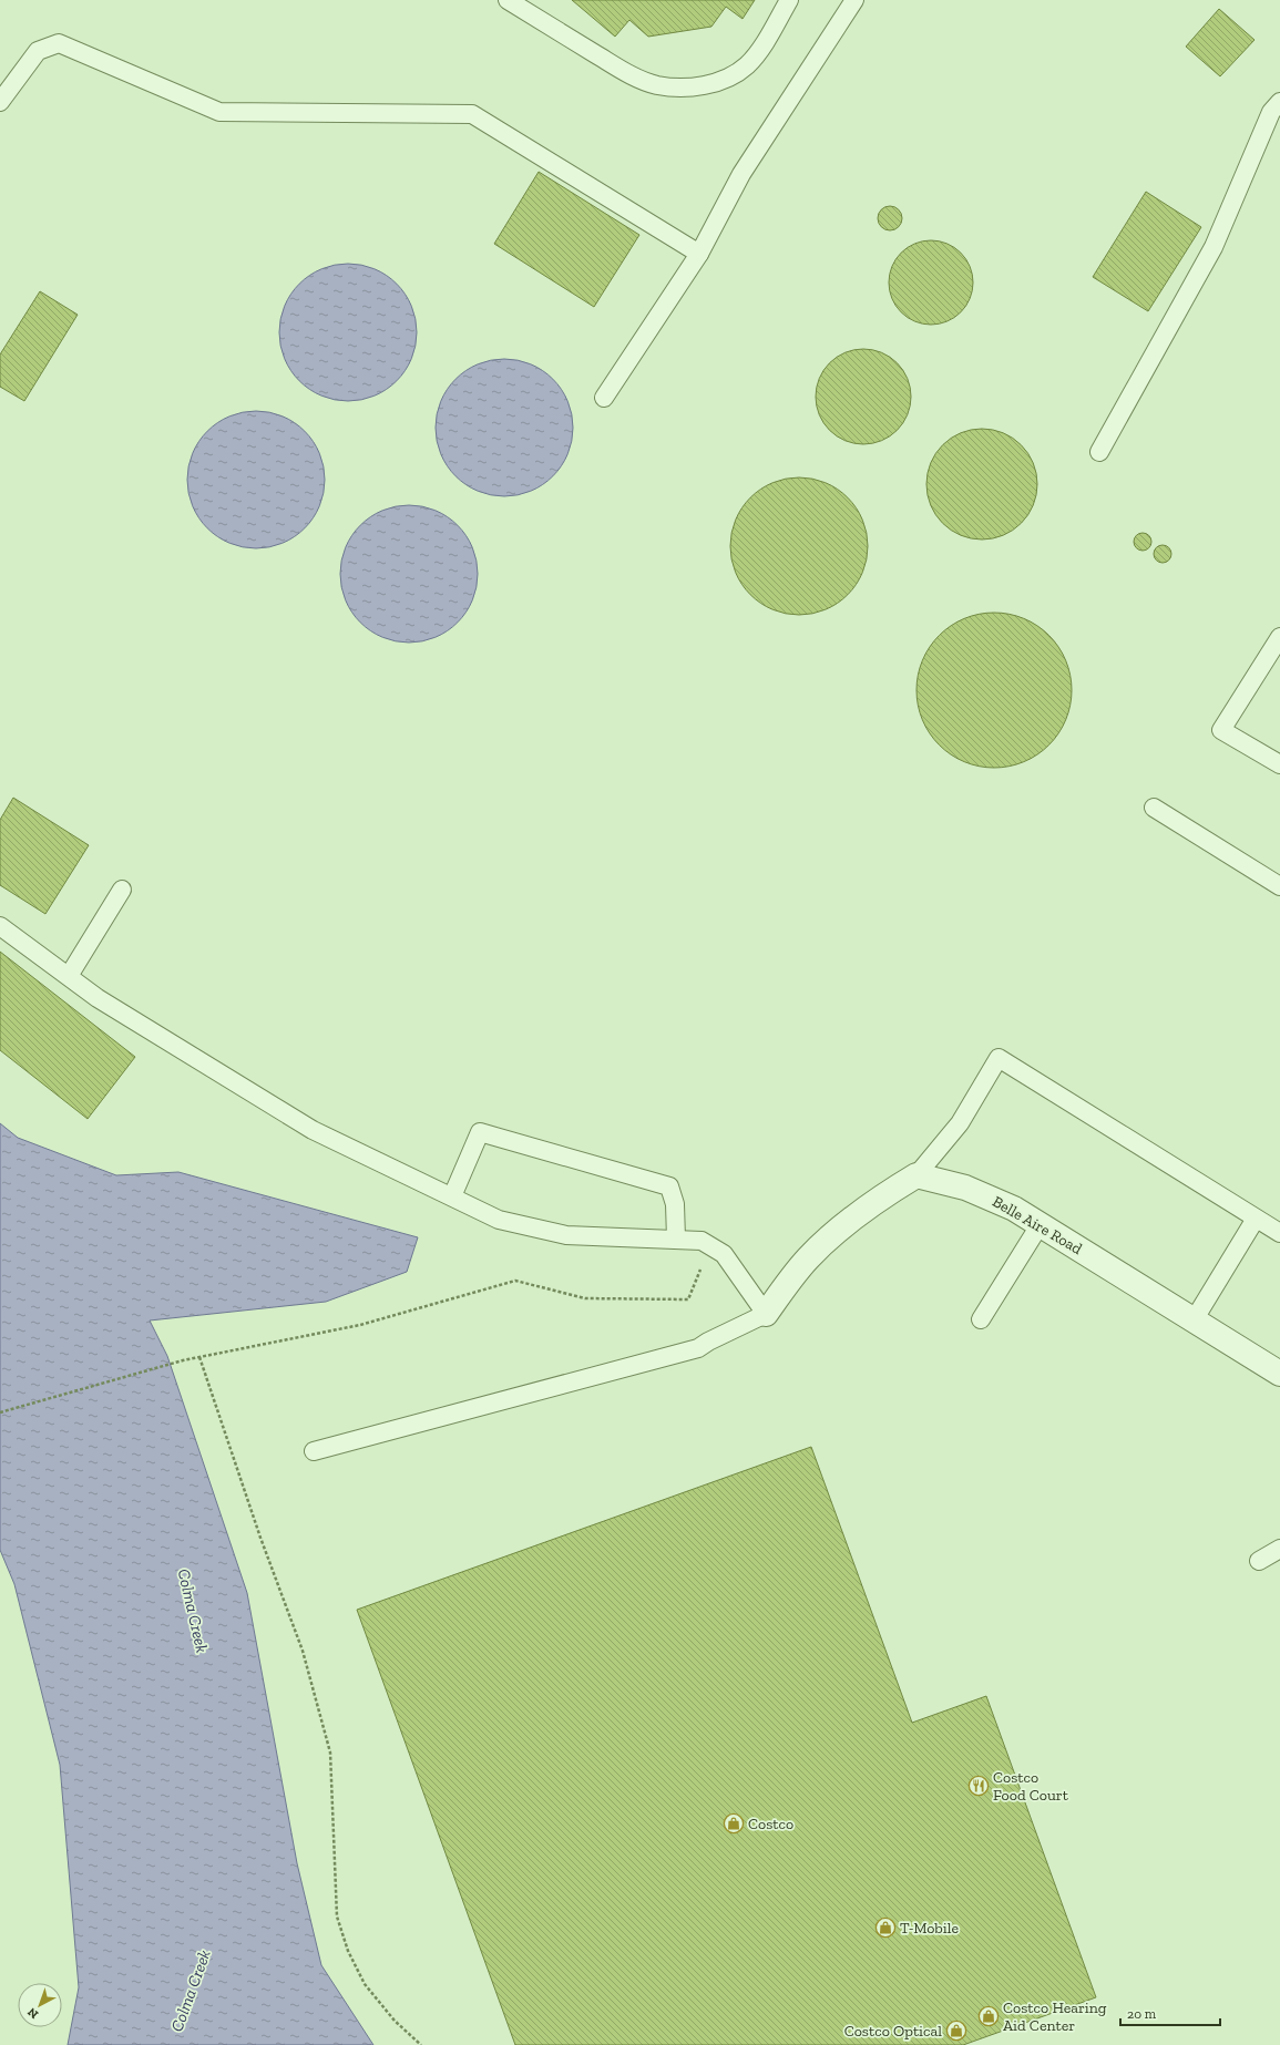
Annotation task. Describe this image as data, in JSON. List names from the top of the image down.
{
  "streets": {
    "street": ["Belle Aire Road"]
  },
  "water": ["Colma Creek"],
  "places": {
    "restaurant": ["Costco Food Court"],
    "shop": [
      "Costco",
      "T-Mobile",
      "Costco Hearing Aid Center",
      "Costco Optical"
    ]
  },
  "scale_bar": "20 m",
  "north": "bottom left"
}
